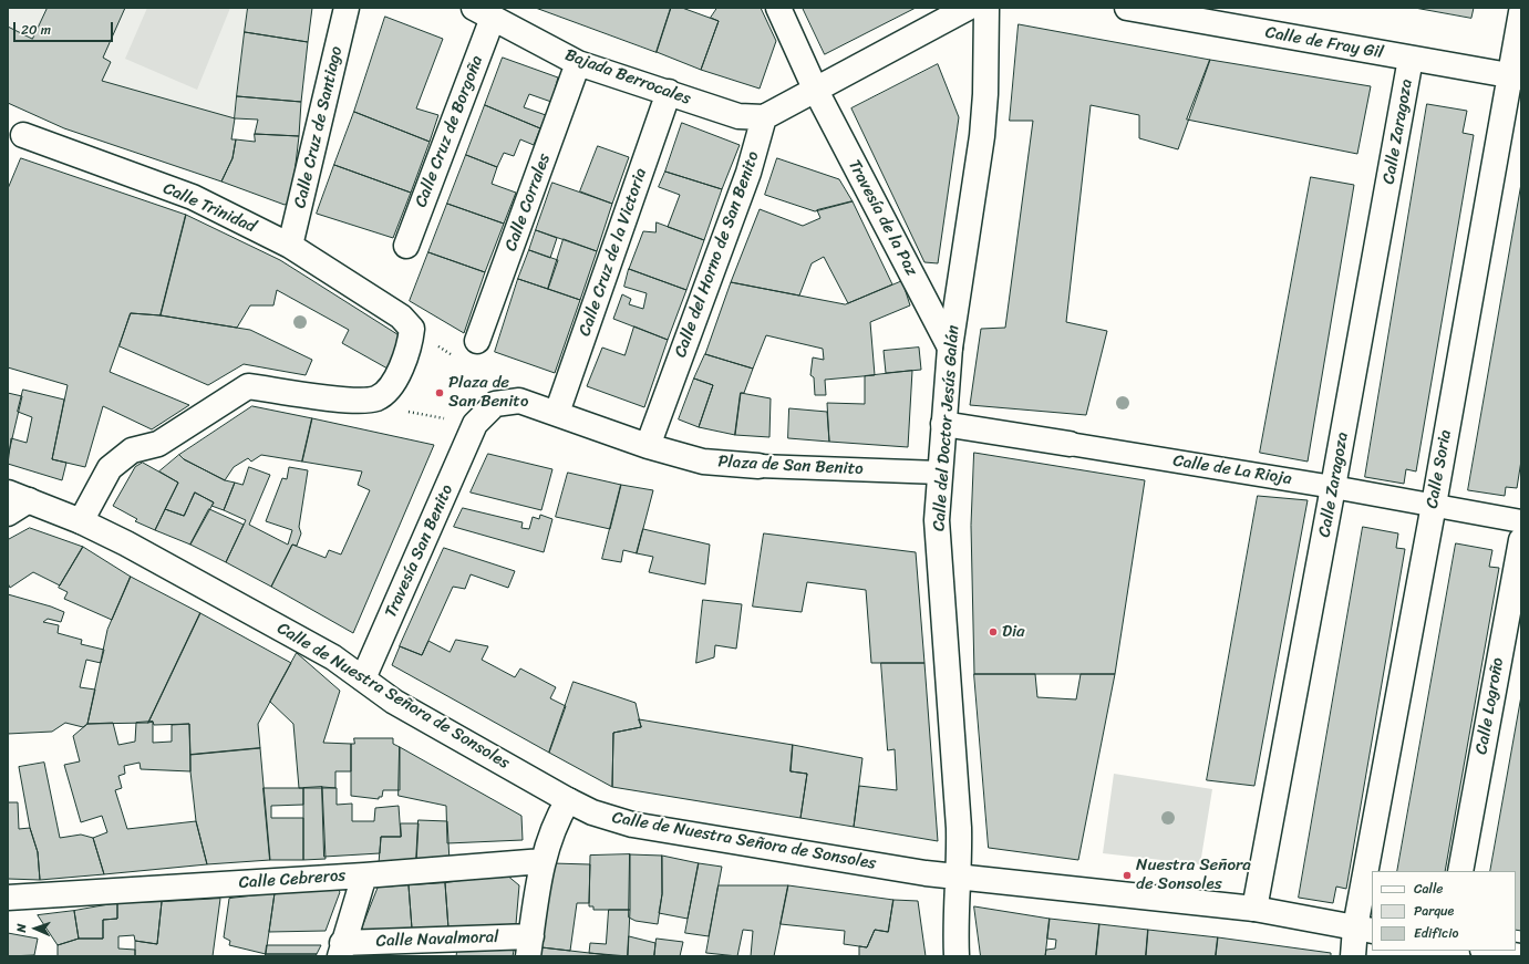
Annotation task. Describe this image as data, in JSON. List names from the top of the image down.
{
  "streets": {
    "street": [
      "Calle de Fray Gil",
      "Bajada Berrocales",
      "Calle Cruz de Santiago",
      "Calle Cruz de Borgoña",
      "Calle Zaragoza",
      "Calle Corrales",
      "Calle Trinidad",
      "Travesía de la Paz",
      "Calle Cruz de la Victoria",
      "Calle del Horno de San Benito",
      "Calle del Doctor Jesús Galán",
      "Plaza de San Benito",
      "Calle Soria",
      "Calle de La Rioja",
      "Travesía San Benito",
      "Calle de Nuestra Señora de Sonsoles",
      "Calle Logroño",
      "Calle Cebreros",
      "Calle Navalmoral"
    ]
  },
  "crossings": [
    ["Calle de Fray Gil", "Calle Zaragoza"],
    ["Calle de Fray Gil", "Calle Soria"],
    ["Bajada Berrocales", "Calle Cruz de Borgoña"],
    ["Bajada Berrocales", "Calle Corrales"],
    ["Bajada Berrocales", "Calle Cruz de la Victoria"],
    ["Bajada Berrocales", "Calle del Horno de San Benito"],
    ["Calle Cruz de Santiago", "Calle Trinidad"],
    ["Calle Zaragoza", "Calle de La Rioja"],
    ["Calle Zaragoza", "Calle de Nuestra Señora de Sonsoles"],
    ["Travesía de la Paz", "Calle del Doctor Jesús Galán"],
    ["Calle Cruz de la Victoria", "Plaza de San Benito"],
    ["Calle del Horno de San Benito", "Plaza de San Benito"],
    ["Calle del Doctor Jesús Galán", "Plaza de San Benito"],
    ["Calle del Doctor Jesús Galán", "Calle de La Rioja"],
    ["Calle del Doctor Jesús Galán", "Calle de Nuestra Señora de Sonsoles"],
    ["Plaza de San Benito", "Travesía San Benito"],
    ["Calle Soria", "Calle de La Rioja"],
    ["Calle Soria", "Calle de Nuestra Señora de Sonsoles"],
    ["Travesía San Benito", "Calle de Nuestra Señora de Sonsoles"]
  ],
  "places": ["Plaza de San Benito", "Dia", "Nuestra Señora de Sonsoles"],
  "legend": ["Calle", "Parque", "Edificio"],
  "scale_bar": "20 m",
  "north": "left"
}
